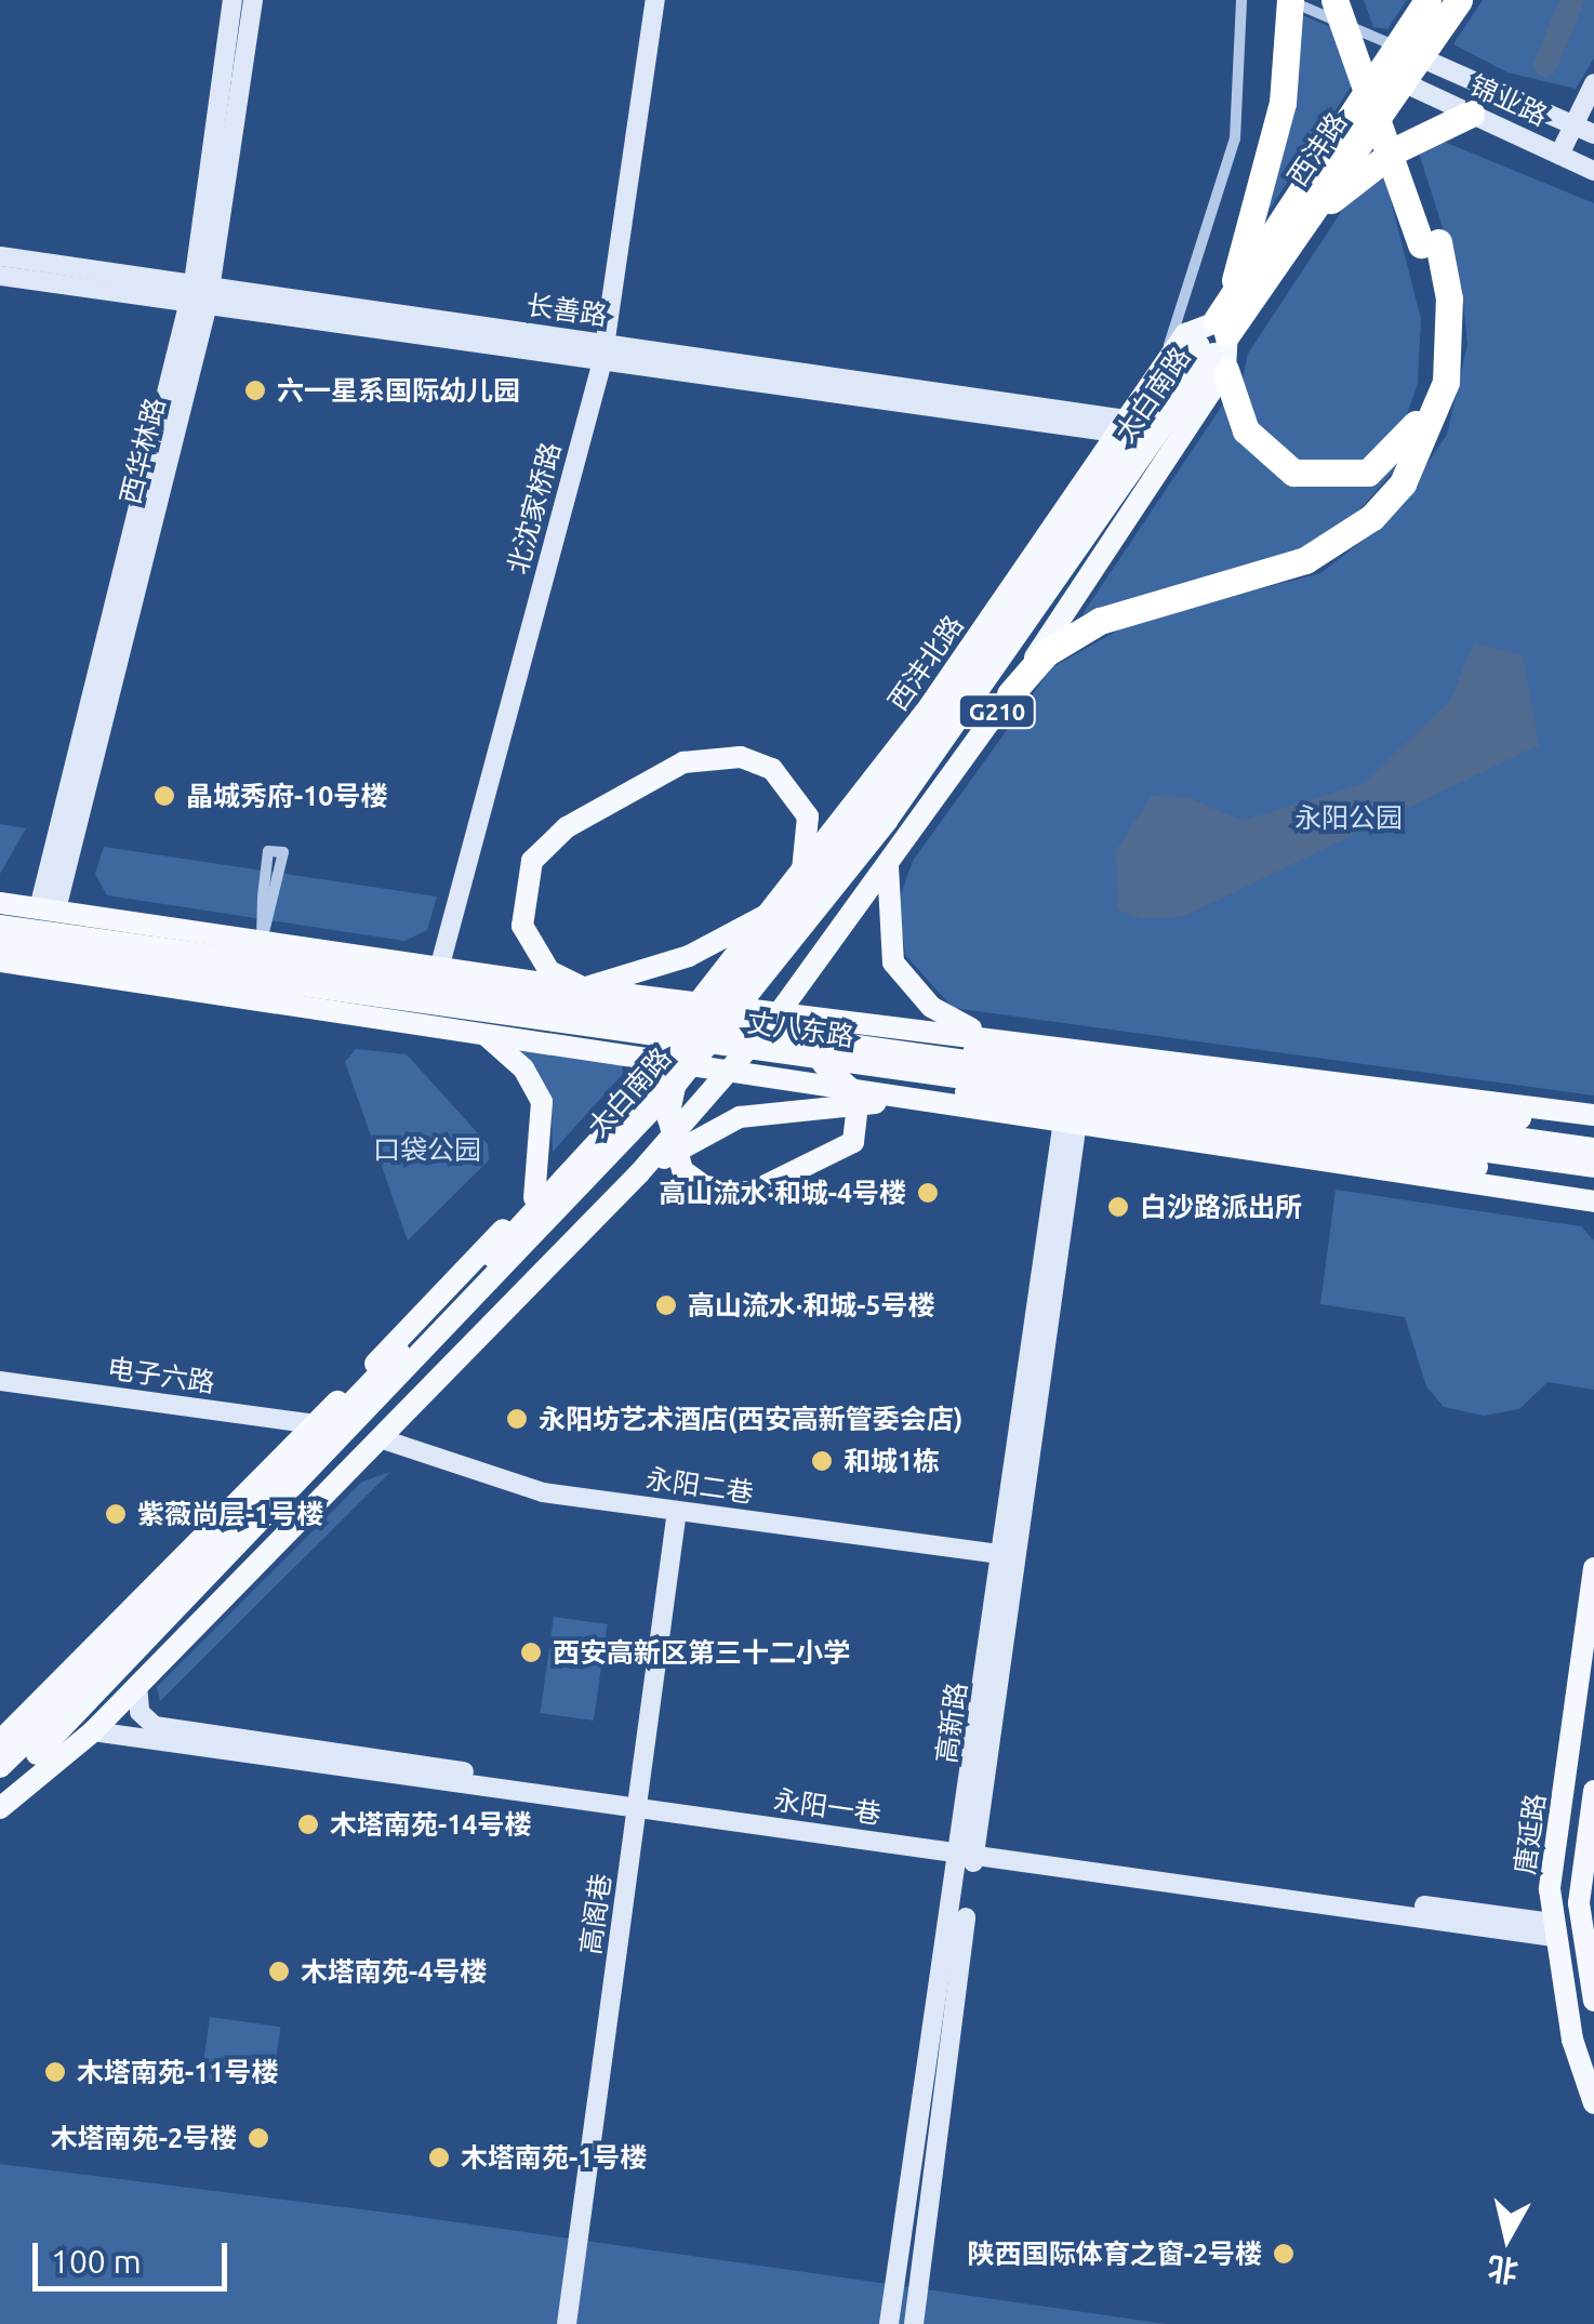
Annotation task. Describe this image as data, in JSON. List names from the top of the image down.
{
  "streets": {
    "highway": ["西沣路"],
    "main road": [
      "太白南路",
      "西沣北路",
      "G210",
      "丈八东路",
      "唐延路"
    ],
    "street": [
      "锦业路",
      "长善路",
      "西华林路",
      "北沈家桥路",
      "电子六路",
      "永阳二巷",
      "高新路",
      "永阳一巷",
      "高阁巷"
    ]
  },
  "crossings": [
    ["锦业路", "西沣路"],
    ["西沣路", "太白南路"],
    ["西沣路", "西沣北路"],
    ["西沣路", "G210"],
    ["长善路", "西华林路"],
    ["长善路", "北沈家桥路"],
    ["长善路", "西沣北路"],
    ["太白南路", "西沣北路"],
    ["太白南路", "G210"],
    ["太白南路", "电子六路"],
    ["西沣北路", "G210"],
    ["永阳二巷", "高新路"],
    ["永阳二巷", "高阁巷"],
    ["高新路", "永阳一巷"],
    ["永阳一巷", "唐延路"],
    ["永阳一巷", "高阁巷"]
  ],
  "parks": ["永阳公园", "口袋公园"],
  "places": [
    "六一星系国际幼儿园",
    "晶城秀府-10号楼",
    "高山流水·和城-4号楼",
    "白沙路派出所",
    "高山流水·和城-5号楼",
    "永阳坊艺术酒店(西安高新管委会店)",
    "和城1栋",
    "紫薇尚层-1号楼",
    "西安高新区第三十二小学",
    "木塔南苑-14号楼",
    "木塔南苑-4号楼",
    "木塔南苑-11号楼",
    "木塔南苑-2号楼",
    "木塔南苑-1号楼",
    "陕西国际体育之窗-2号楼"
  ],
  "scale_bar": "100 m",
  "north": "bottom"
}
